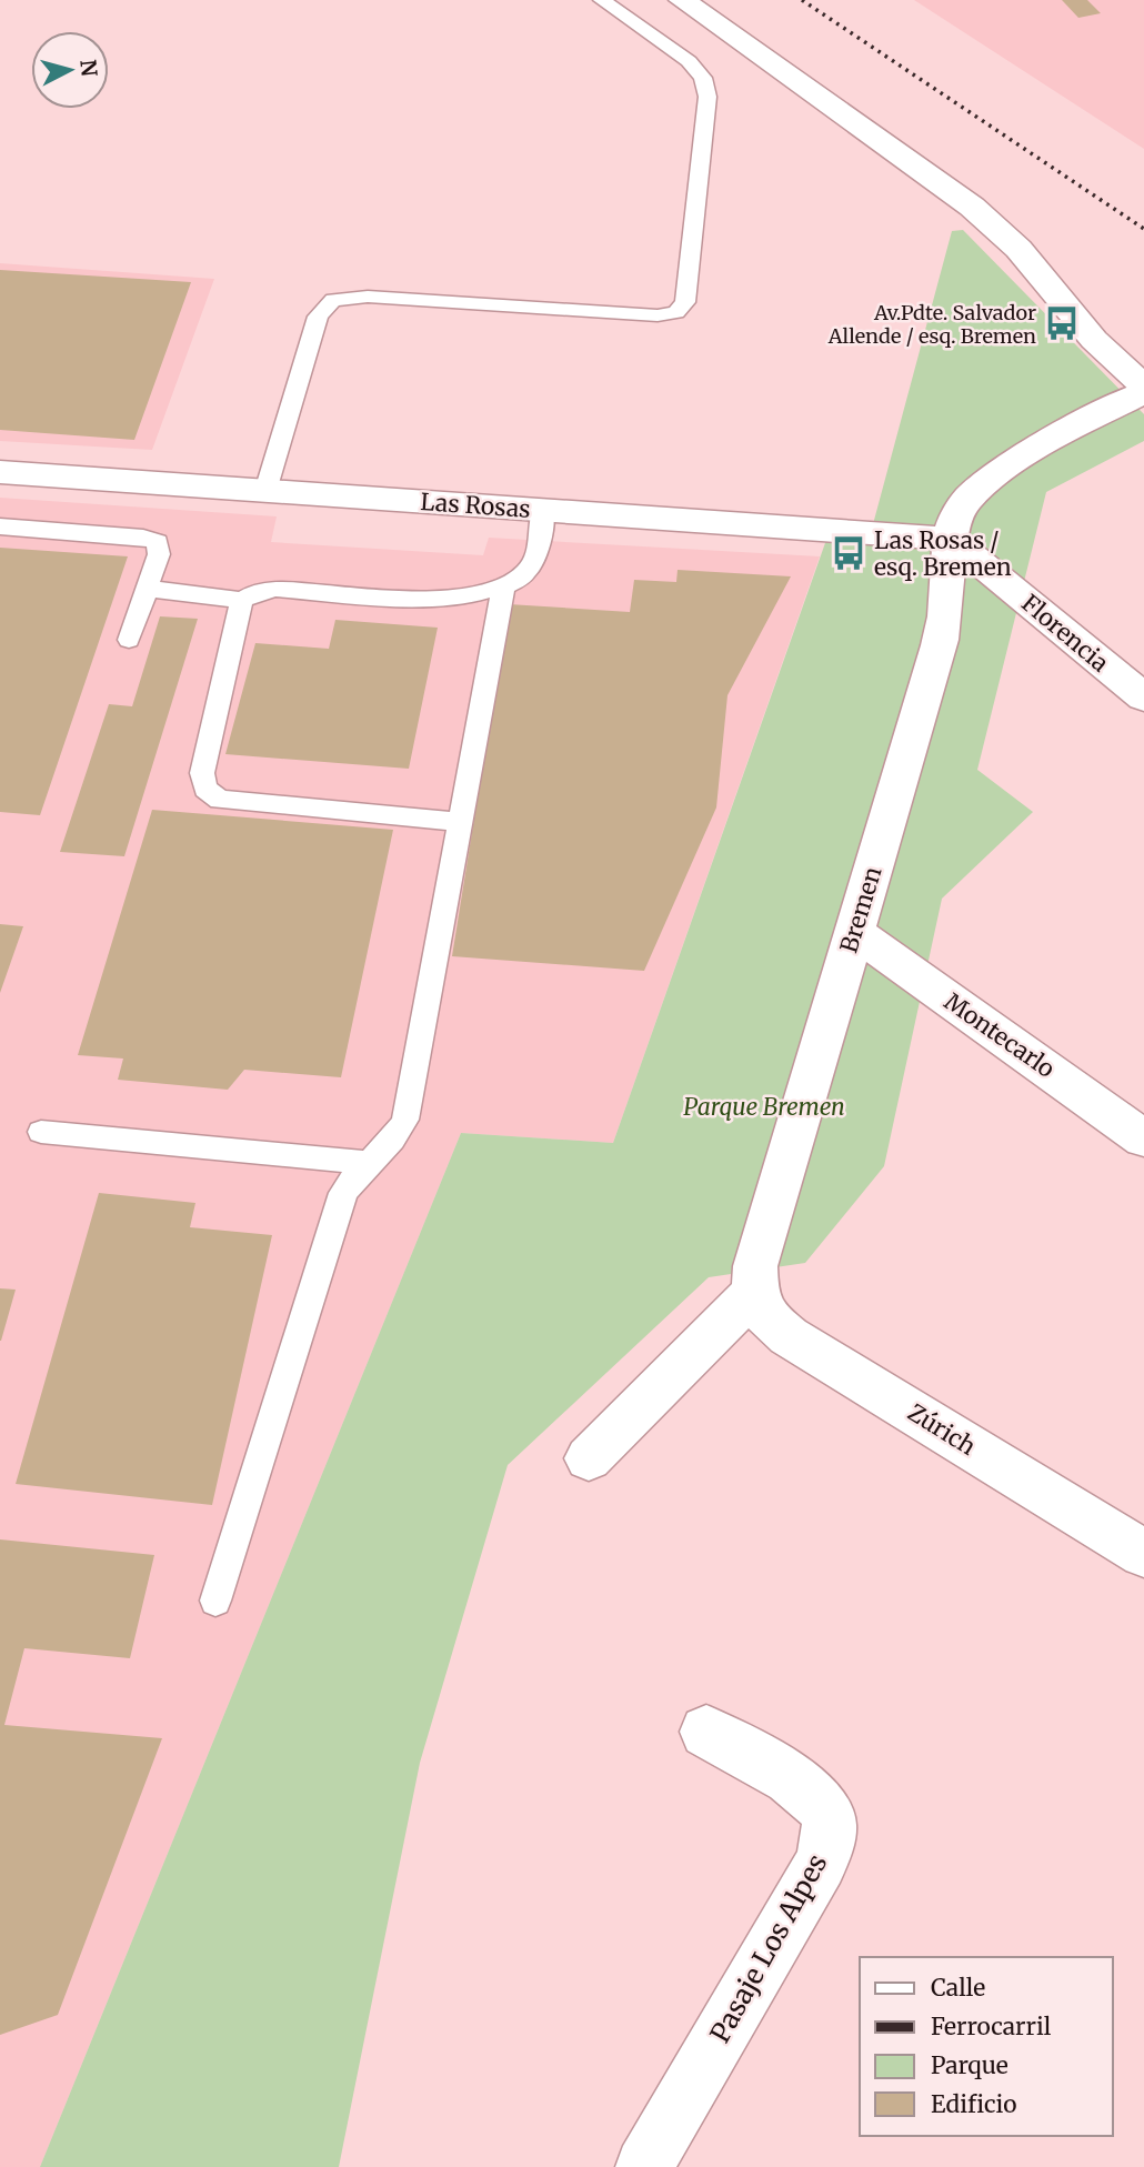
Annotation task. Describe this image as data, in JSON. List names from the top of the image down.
{
  "streets": {
    "street": [
      "Las Rosas",
      "Florencia",
      "Bremen",
      "Montecarlo",
      "Zúrich",
      "Pasaje Los Alpes"
    ]
  },
  "crossings": [
    ["Las Rosas", "Florencia"],
    ["Las Rosas", "Bremen"],
    ["Florencia", "Bremen"],
    ["Bremen", "Montecarlo"],
    ["Bremen", "Zúrich"]
  ],
  "parks": ["Parque Bremen"],
  "places": {
    "bus stop": ["Av.Pdte. Salvador Allende / esq. Bremen", "Las Rosas / esq. Bremen"]
  },
  "legend": [
    "Calle",
    "Ferrocarril",
    "Parque",
    "Edificio"
  ],
  "north": "right"
}
